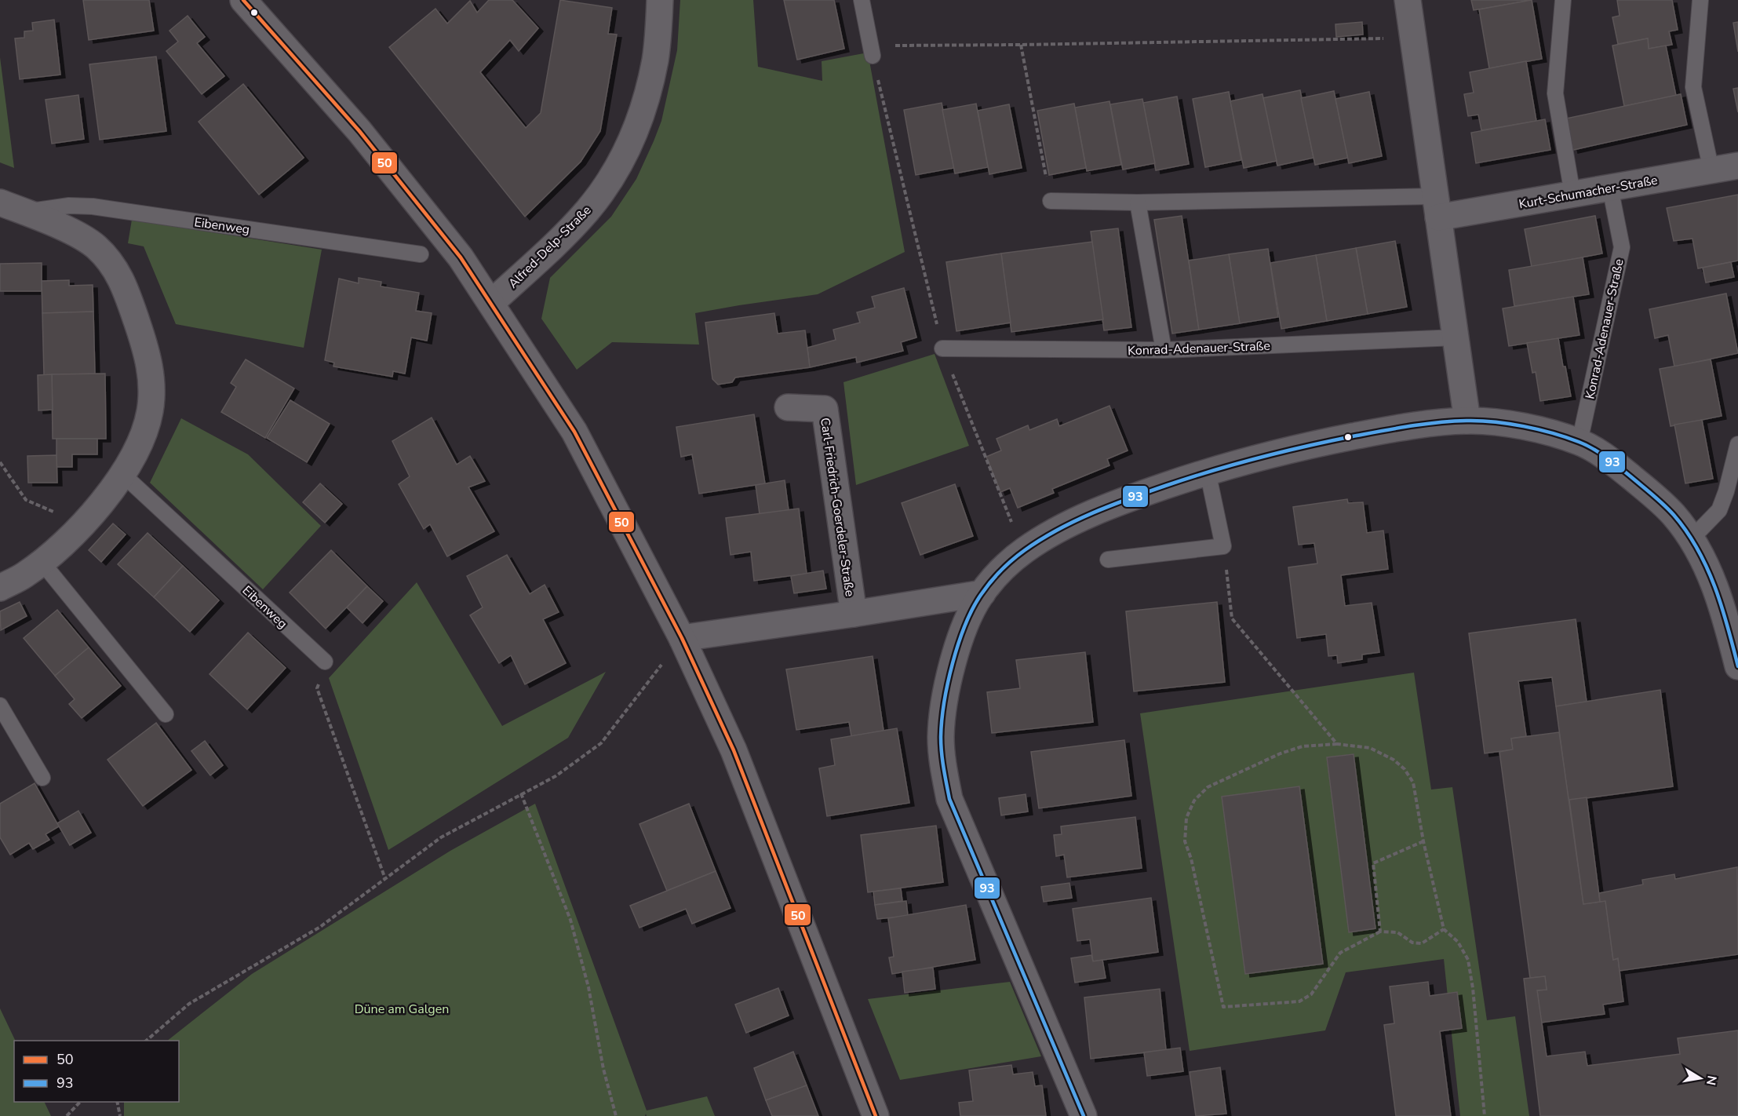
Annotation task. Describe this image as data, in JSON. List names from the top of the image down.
{
  "streets": {
    "street": [
      "Kurt-Schumacher-Straße",
      "Eibenweg",
      "Alfred-Delp-Straße",
      "Carl-Friedrich-Goerdeler-Straße"
    ],
    "lane": ["Konrad-Adenauer-Straße"]
  },
  "crossings": [
    ["Kurt-Schumacher-Straße", "Konrad-Adenauer-Straße"]
  ],
  "parks": ["Düne am Galgen"],
  "lines": ["transit line 50", "transit line 93"],
  "legend": ["50", "93"],
  "north": "right"
}
